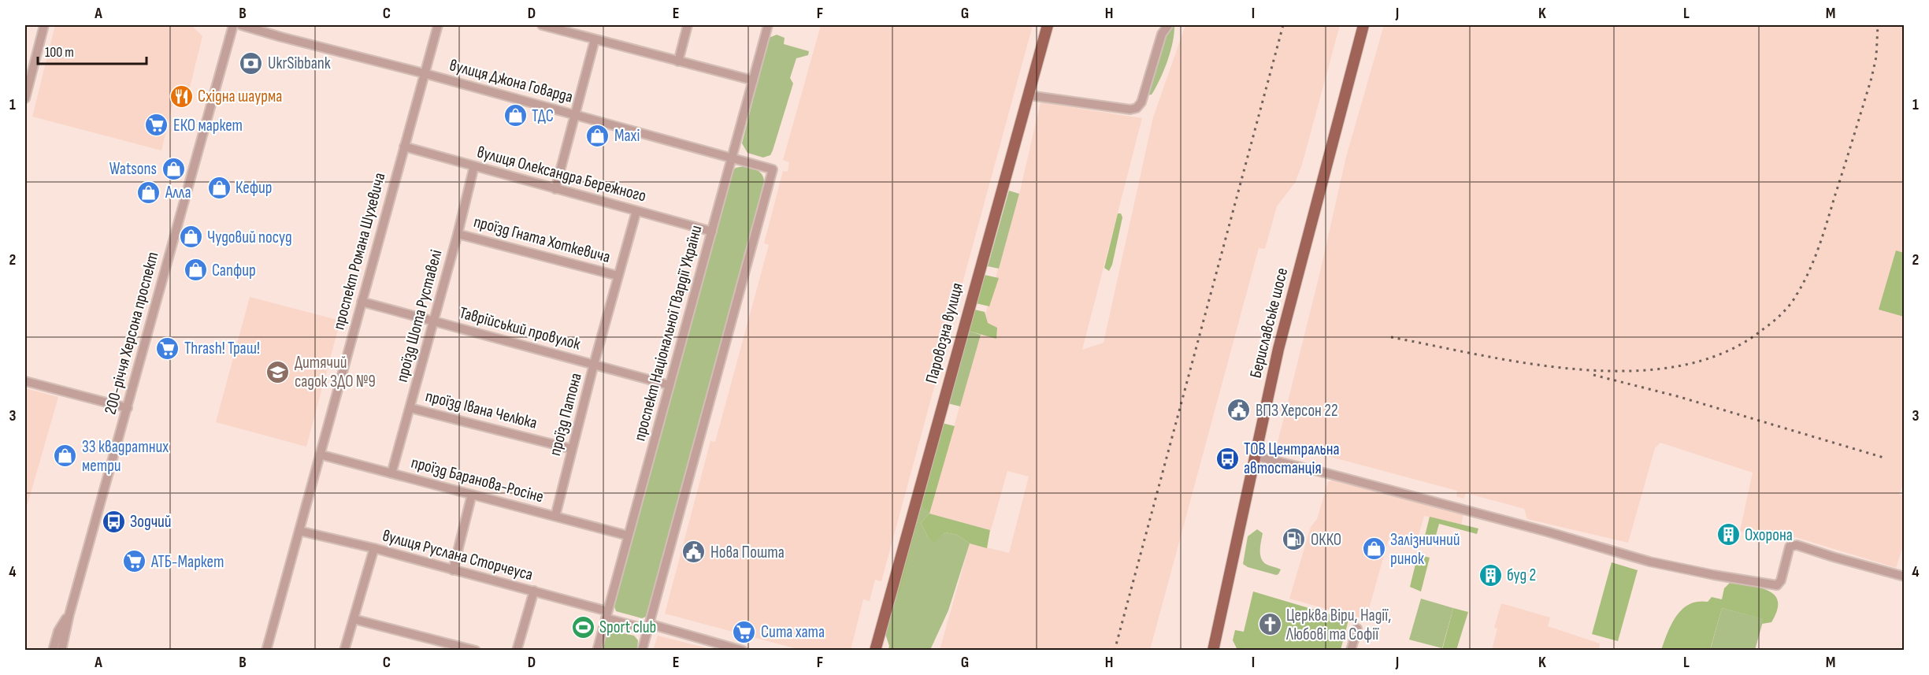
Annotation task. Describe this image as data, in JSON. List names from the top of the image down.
{
  "streets": {
    "main road": ["Бериславське шосе", "Паровозна вулиця"],
    "street": [
      "вулиця Джона Говарда",
      "вулиця Олександра Бережного",
      "проїзд Гната Хоткевича",
      "проспект Романа Шухевича",
      "проїзд Шота Руставелі",
      "Таврійський провулок",
      "200-річчя Херсона проспект",
      "проспект Національної Гвардії України",
      "проїзд Івана Челюка",
      "проїзд Патона",
      "проїзд Баранова-Росіне",
      "вулиця Руслана Сторчеуса"
    ]
  },
  "crossings": [
    ["вулиця Джона Говарда", "проспект Романа Шухевича"],
    ["вулиця Джона Говарда", "проспект Національної Гвардії України"],
    ["вулиця Джона Говарда", "вулиця Руслана Сторчеуса"],
    ["вулиця Олександра Бережного", "проспект Романа Шухевича"],
    ["вулиця Олександра Бережного", "проїзд Шота Руставелі"],
    ["вулиця Олександра Бережного", "проспект Національної Гвардії України"],
    ["вулиця Олександра Бережного", "проїзд Патона"],
    ["проїзд Гната Хоткевича", "проїзд Шота Руставелі"],
    ["проїзд Гната Хоткевича", "проїзд Патона"],
    ["проспект Романа Шухевича", "Таврійський провулок"],
    ["проспект Романа Шухевича", "проїзд Баранова-Росіне"],
    ["проспект Романа Шухевича", "вулиця Руслана Сторчеуса"],
    ["проїзд Шота Руставелі", "Таврійський провулок"],
    ["проїзд Шота Руставелі", "проїзд Івана Челюка"],
    ["проїзд Шота Руставелі", "проїзд Баранова-Росіне"],
    ["Таврійський провулок", "проспект Національної Гвардії України"],
    ["Таврійський провулок", "проїзд Патона"],
    ["проспект Національної Гвардії України", "проїзд Баранова-Росіне"],
    ["проспект Національної Гвардії України", "вулиця Руслана Сторчеуса"],
    ["проїзд Івана Челюка", "проїзд Патона"],
    ["проїзд Патона", "проїзд Баранова-Росіне"]
  ],
  "places": {
    "bank": ["UkrSibbank"],
    "restaurant": ["Східна шаурма"],
    "shop": [
      "ТДС",
      "Maxi",
      "Watsons",
      "Кефир",
      "Алла",
      "Чудовий посуд",
      "Сапфир",
      "33 квадратних метри",
      "Залізничний ринок"
    ],
    "supermarket": [
      "ЕКО маркет",
      "Thrash! Траш!",
      "АТБ-Маркет",
      "Сита хата"
    ],
    "school or university": ["Дитячий садок ЗДО №9"],
    "public building": ["ВПЗ Херсон 22", "Нова Пошта"],
    "bus stop": ["ТОВ Центральна автостанція", "Зодчий"],
    "building": ["Охорона", "буд 2"],
    "fuel station": ["ОККО"],
    "church": ["Церква Віри, Надії, Любові та Софії"],
    "sports": ["Sport club"]
  },
  "scale_bar": "100 m",
  "grid": {
    "columns": [
      "A",
      "B",
      "C",
      "D",
      "E",
      "F",
      "G",
      "H",
      "I",
      "J",
      "K",
      "L",
      "M"
    ],
    "rows": [
      "1",
      "2",
      "3",
      "4"
    ]
  }
}
